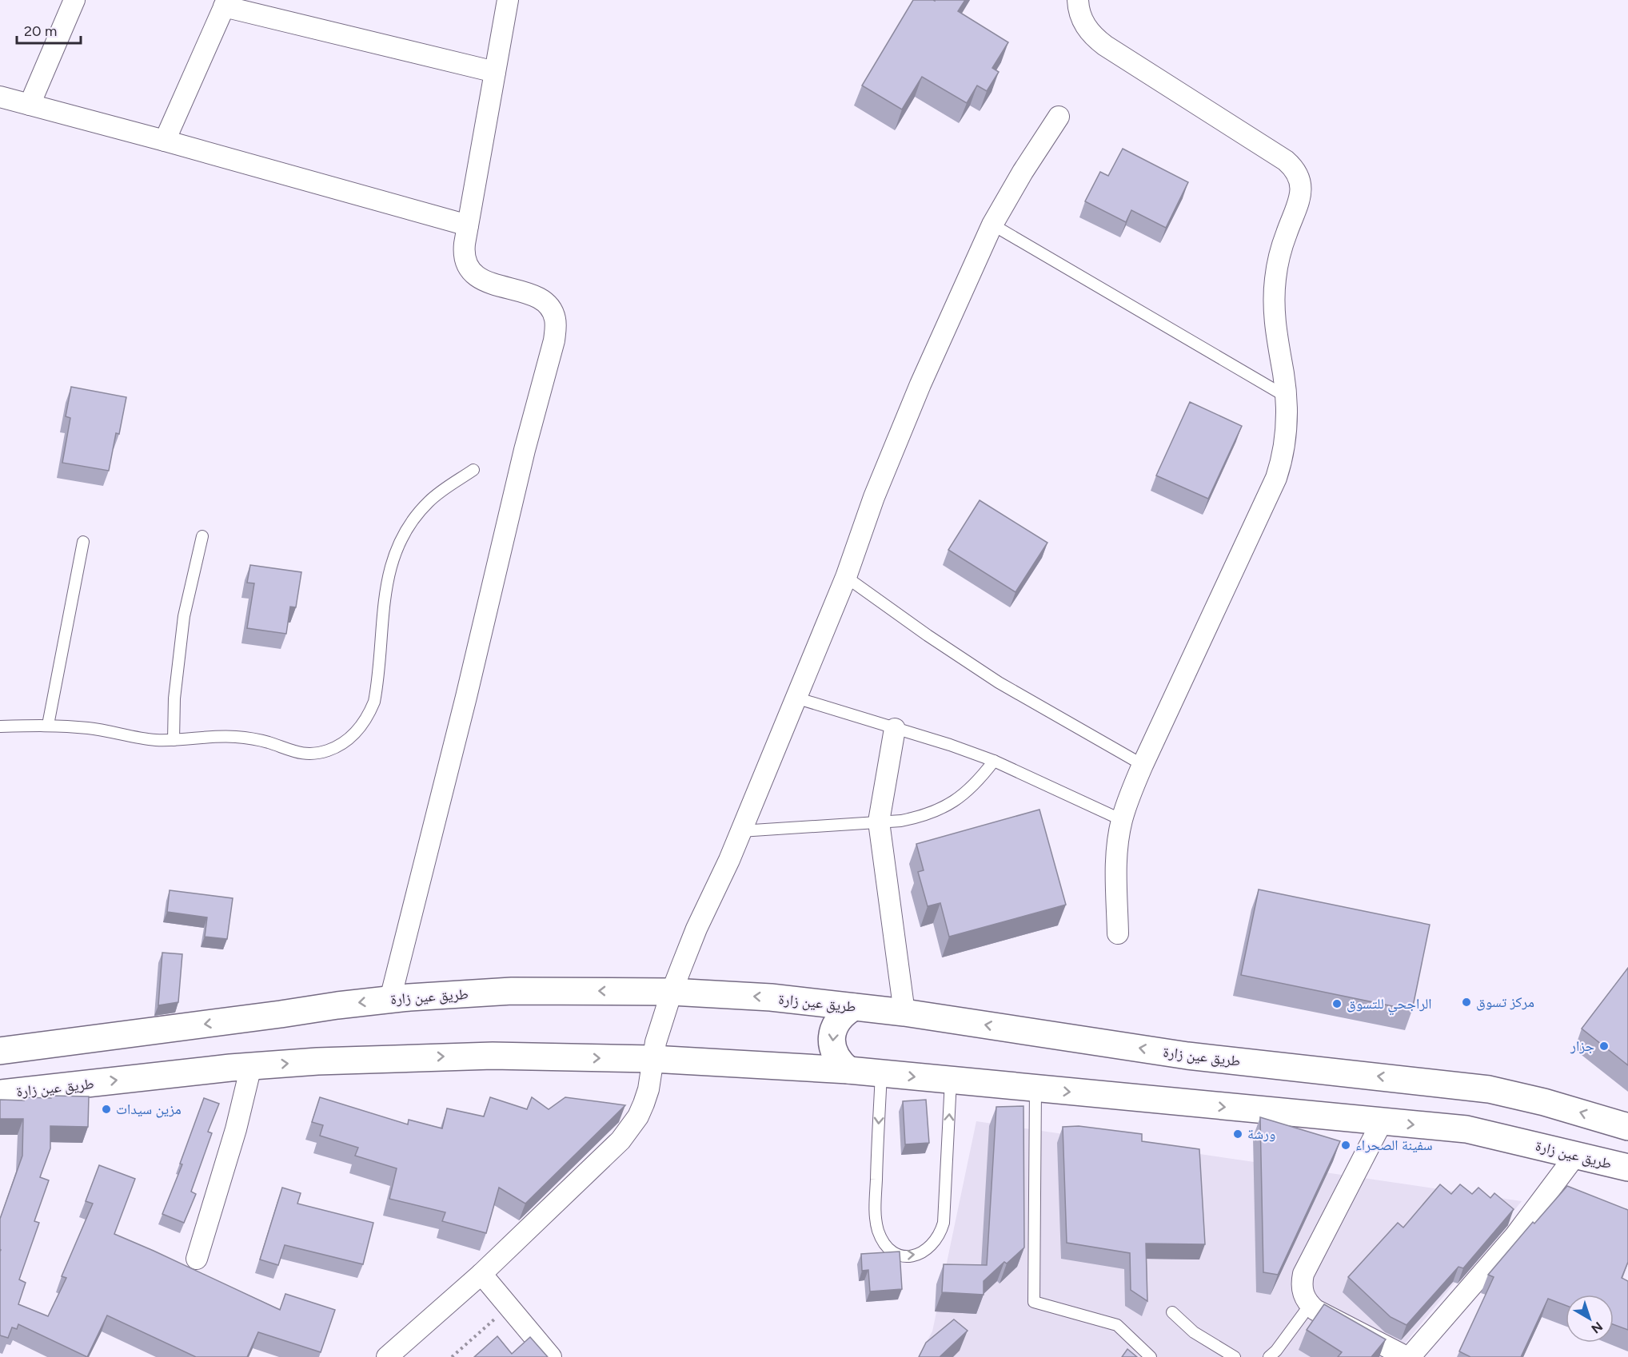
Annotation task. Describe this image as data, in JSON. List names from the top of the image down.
{
  "streets": {
    "main road": ["طريق عين زارة"]
  },
  "places": [
    "مركز تسوق",
    "الراجحي للتسوق",
    "جزار",
    "مزين سيدات",
    "ورشة",
    "سفينة الصحراء"
  ],
  "scale_bar": "20 m",
  "north": "bottom right"
}
